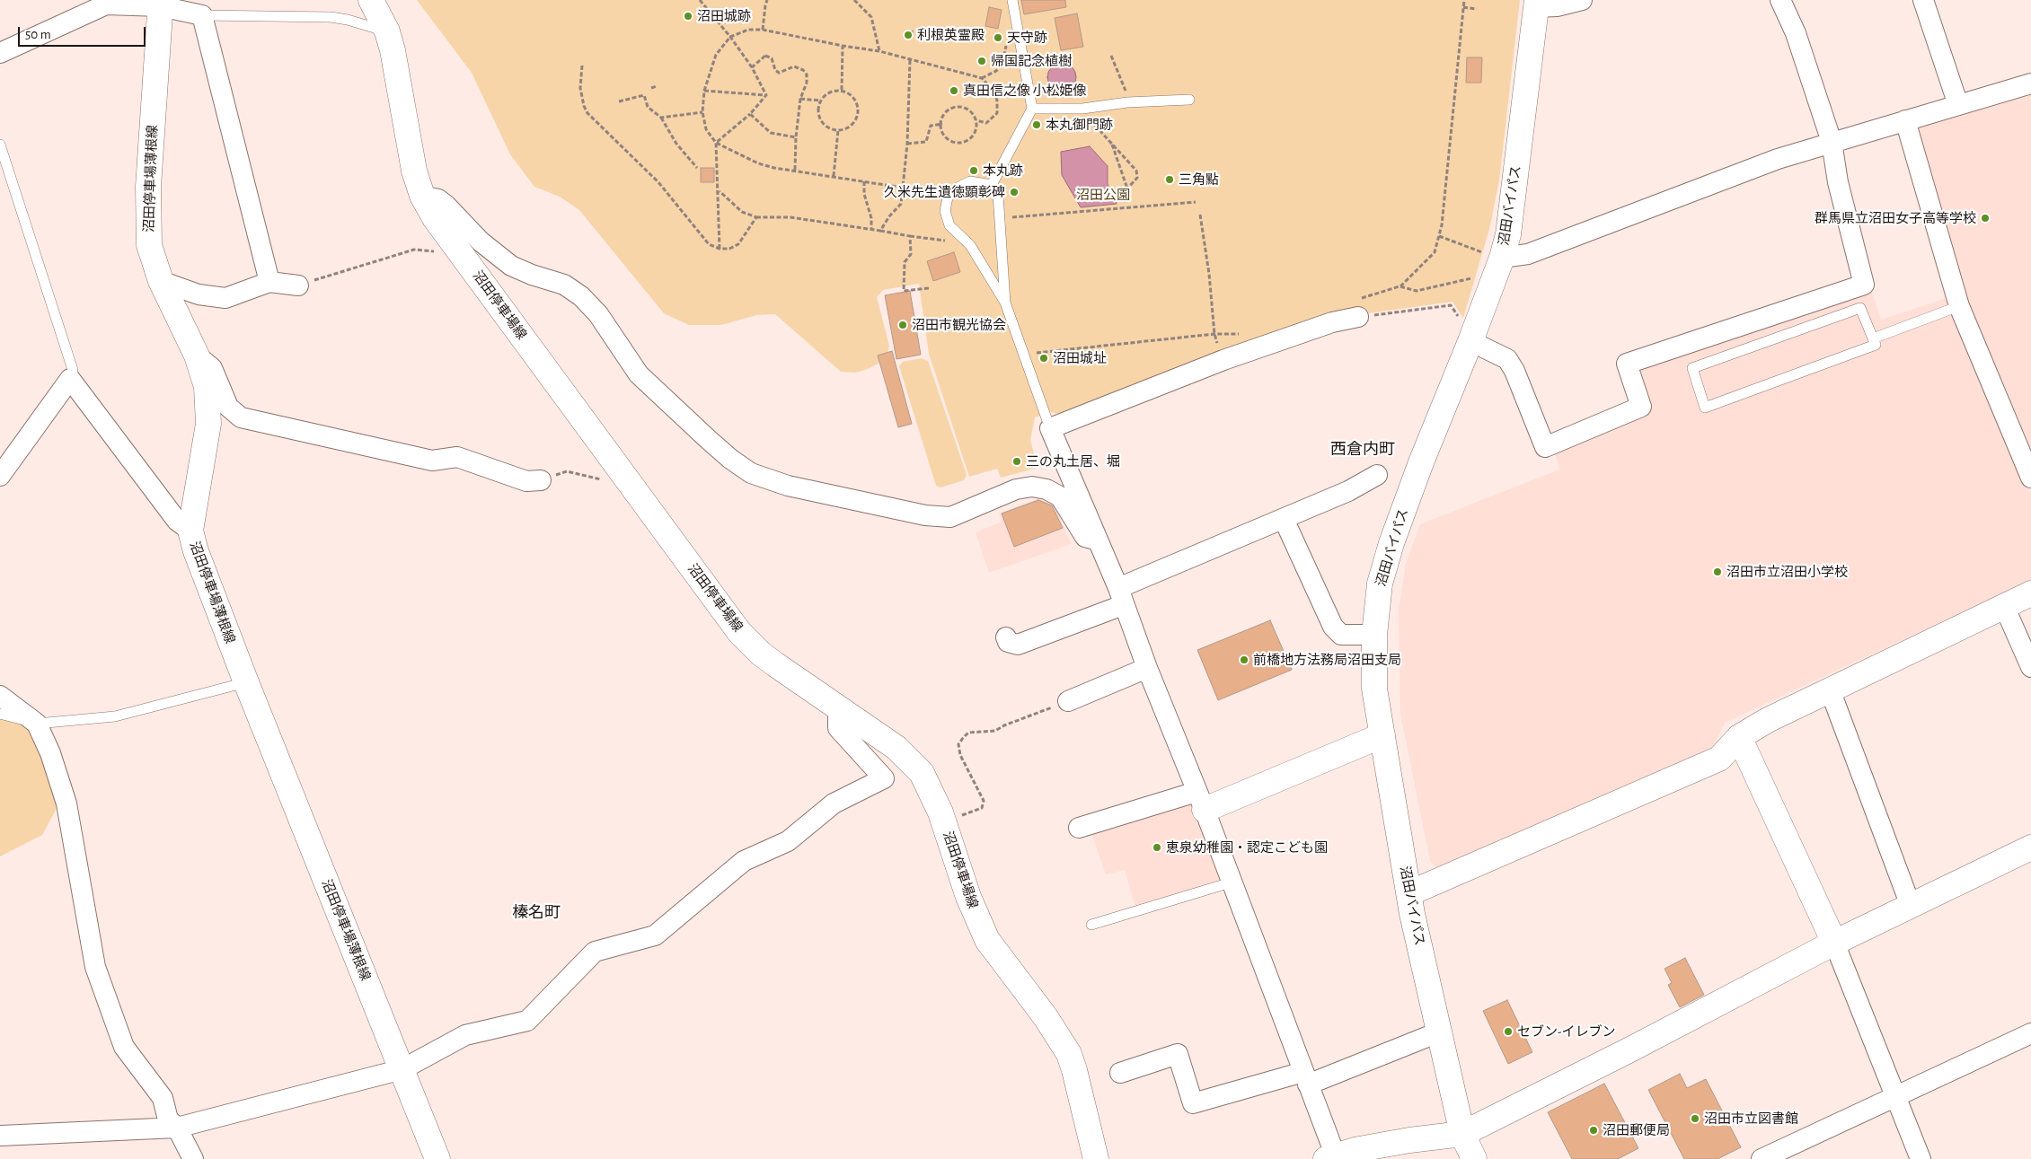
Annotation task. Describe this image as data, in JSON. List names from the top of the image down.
{
  "streets": {
    "street": ["沼田停車場薄根線", "沼田バイパス", "沼田停車場線"]
  },
  "districts": ["西倉内町", "榛名町"],
  "parks": ["沼田公園"],
  "places": [
    "沼田城跡",
    "利根英霊殿",
    "天守跡",
    "帰国記念植樹",
    "真田信之像 小松姫像",
    "本丸御門跡",
    "本丸跡",
    "三角點",
    "久米先生遺徳顕彰碑",
    "群馬県立沼田女子高等学校",
    "沼田市観光協会",
    "沼田城址",
    "三の丸土居、堀",
    "沼田市立沼田小学校",
    "前橋地方法務局沼田支局",
    "恵泉幼稚園・認定こども園",
    "セブン-イレブン",
    "沼田市立図書館",
    "沼田郵便局"
  ],
  "scale_bar": "50 m"
}
